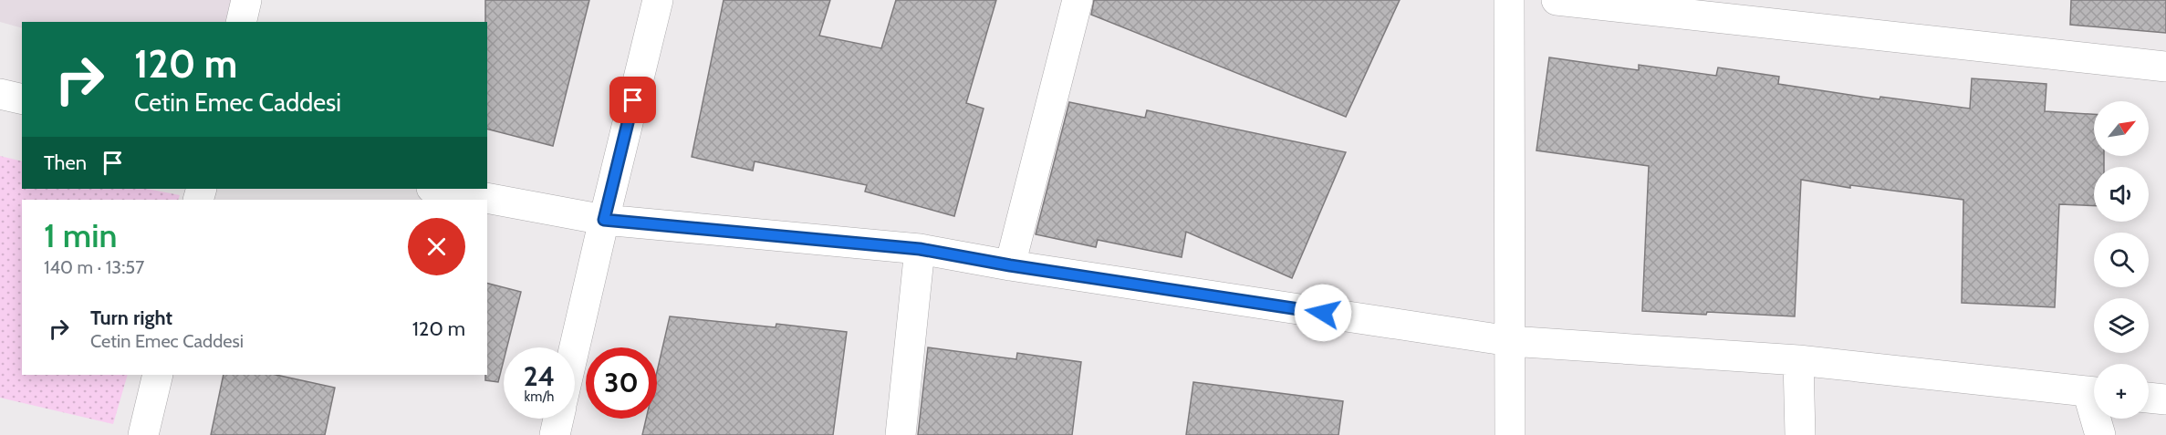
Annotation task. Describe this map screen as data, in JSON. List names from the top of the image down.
{
  "north": "top right",
  "page": {
    "turn": ["120 m", "Cetin Emec Caddesi"],
    "map_buttons": "+",
    "then": "Then",
    "heading": ["1 min", "140 m · 13:57"],
    "list": [
      {
        "name": "Turn right",
        "note": "Cetin Emec Caddesi",
        "value": "120 m"
      }
    ],
    "speed": "24 km/h",
    "limit": "30"
  }
}
